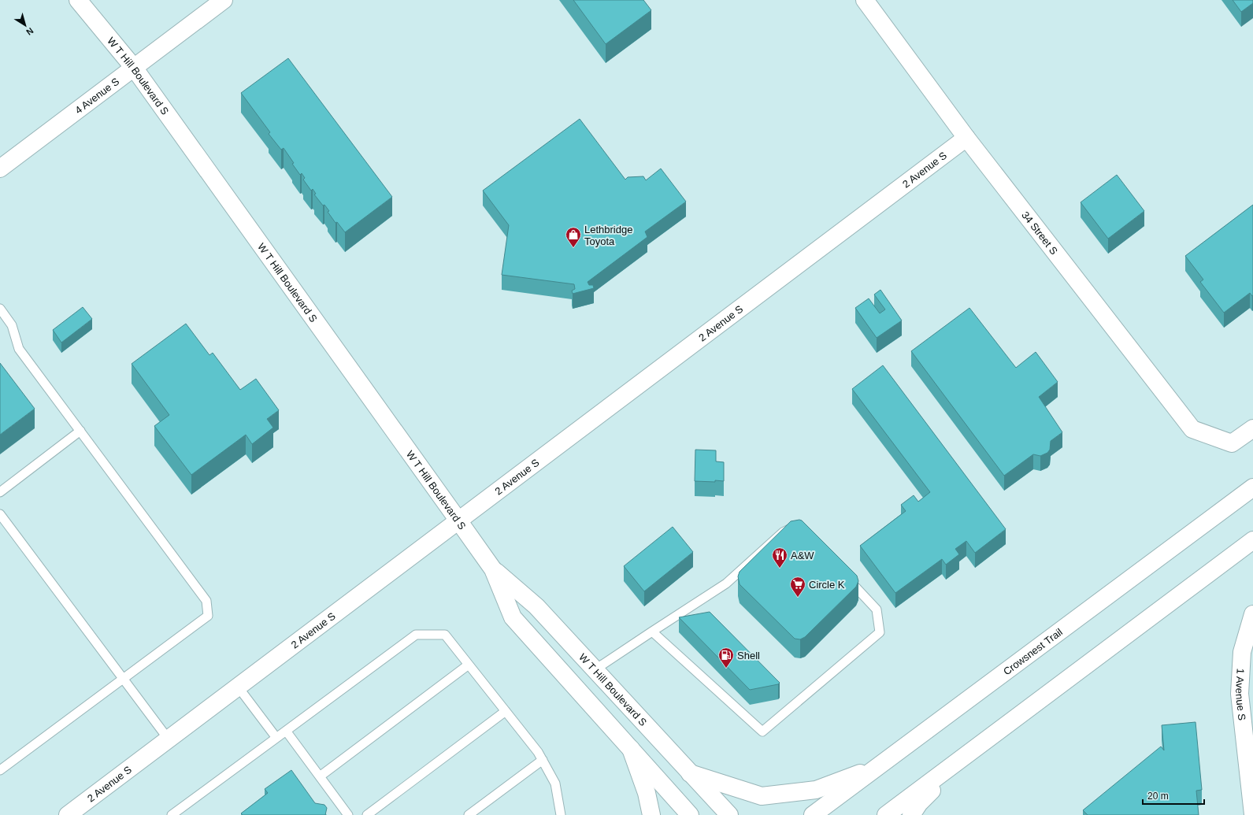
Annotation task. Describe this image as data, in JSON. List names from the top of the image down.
{
  "streets": {
    "main road": [
      "W T Hill Boulevard S",
      "4 Avenue S",
      "2 Avenue S",
      "34 Street S",
      "Crowsnest Trail",
      "1 Avenue S"
    ]
  },
  "crossings": [
    ["W T Hill Boulevard S", "4 Avenue S"],
    ["W T Hill Boulevard S", "2 Avenue S"],
    ["2 Avenue S", "34 Street S"]
  ],
  "places": {
    "shop": ["Lethbridge Toyota"],
    "restaurant": ["A&W"],
    "supermarket": ["Circle K"],
    "fuel station": ["Shell"]
  },
  "scale_bar": "20 m",
  "north": "bottom right"
}
